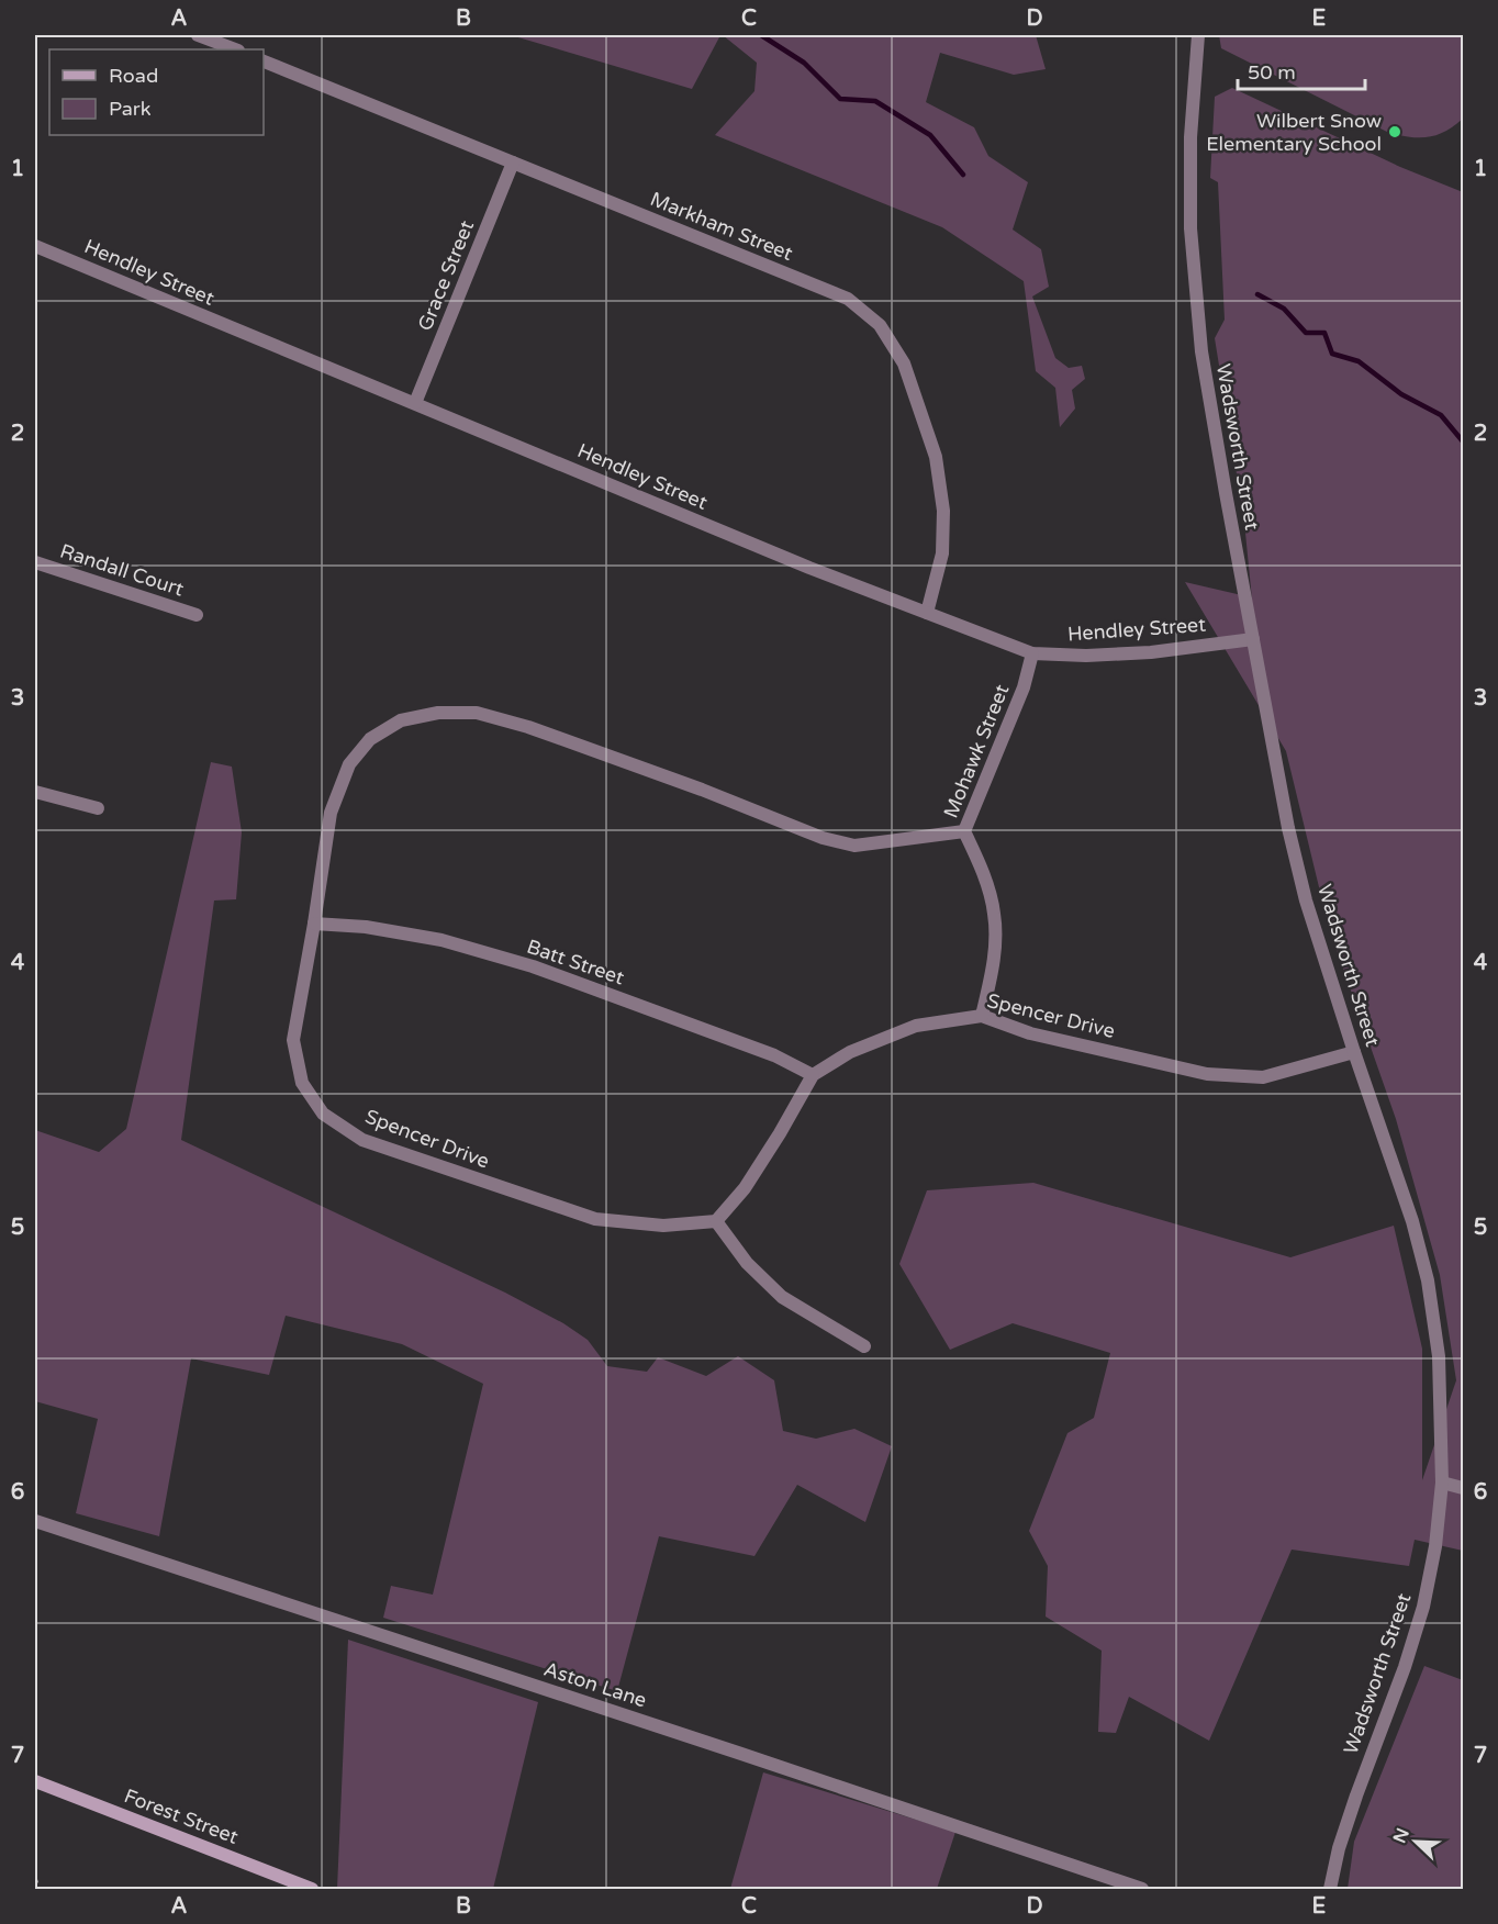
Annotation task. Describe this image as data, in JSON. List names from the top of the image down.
{
  "streets": {
    "main road": ["Forest Street"],
    "street": [
      "Markham Street",
      "Hendley Street",
      "Grace Street",
      "Wadsworth Street",
      "Randall Court",
      "Mohawk Street",
      "Batt Street",
      "Spencer Drive",
      "Aston Lane"
    ]
  },
  "crossings": [
    ["Markham Street", "Hendley Street"],
    ["Markham Street", "Grace Street"],
    ["Hendley Street", "Grace Street"],
    ["Hendley Street", "Wadsworth Street"],
    ["Hendley Street", "Mohawk Street"],
    ["Wadsworth Street", "Spencer Drive"],
    ["Mohawk Street", "Spencer Drive"],
    ["Batt Street", "Spencer Drive"]
  ],
  "places": ["Wilbert Snow Elementary School"],
  "legend": ["Road", "Park"],
  "scale_bar": "50 m",
  "north": "top left",
  "grid": {
    "columns": [
      "A",
      "B",
      "C",
      "D",
      "E"
    ],
    "rows": [
      "1",
      "2",
      "3",
      "4",
      "5",
      "6",
      "7"
    ]
  }
}
